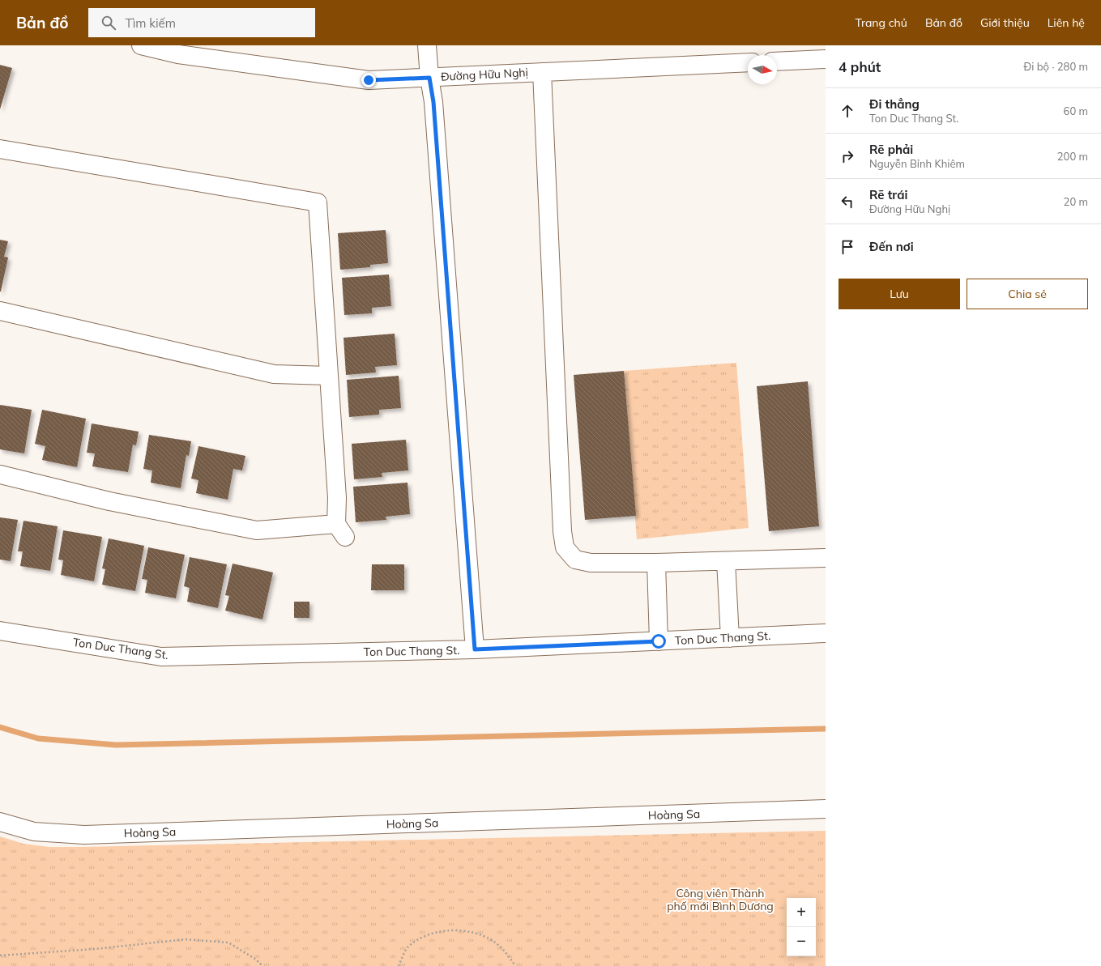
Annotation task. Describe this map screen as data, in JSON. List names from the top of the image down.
{
  "streets": {
    "street": ["Đường Hữu Nghị", "Ton Duc Thang St.", "Hoàng Sa"]
  },
  "parks": ["Công viên Thành phố mới Bình Dương"],
  "north": "right",
  "page": {
    "header": "Bản đồ",
    "search": "Tìm kiếm",
    "nav": [
      "Trang chủ",
      "Bản đồ",
      "Giới thiệu",
      "Liên hệ"
    ],
    "heading": ["4 phút", "Đi bộ · 280 m"],
    "list": [
      ["Đi thẳng", "Ton Duc Thang St.", "60 m"],
      ["Rẽ phải", "Nguyễn Bỉnh Khiêm", "200 m"],
      ["Rẽ trái", "Đường Hữu Nghị", "20 m"],
      "Đến nơi"
    ],
    "buttons": ["Lưu", "Chia sẻ"],
    "map_buttons": ["+", "−"]
  }
}
